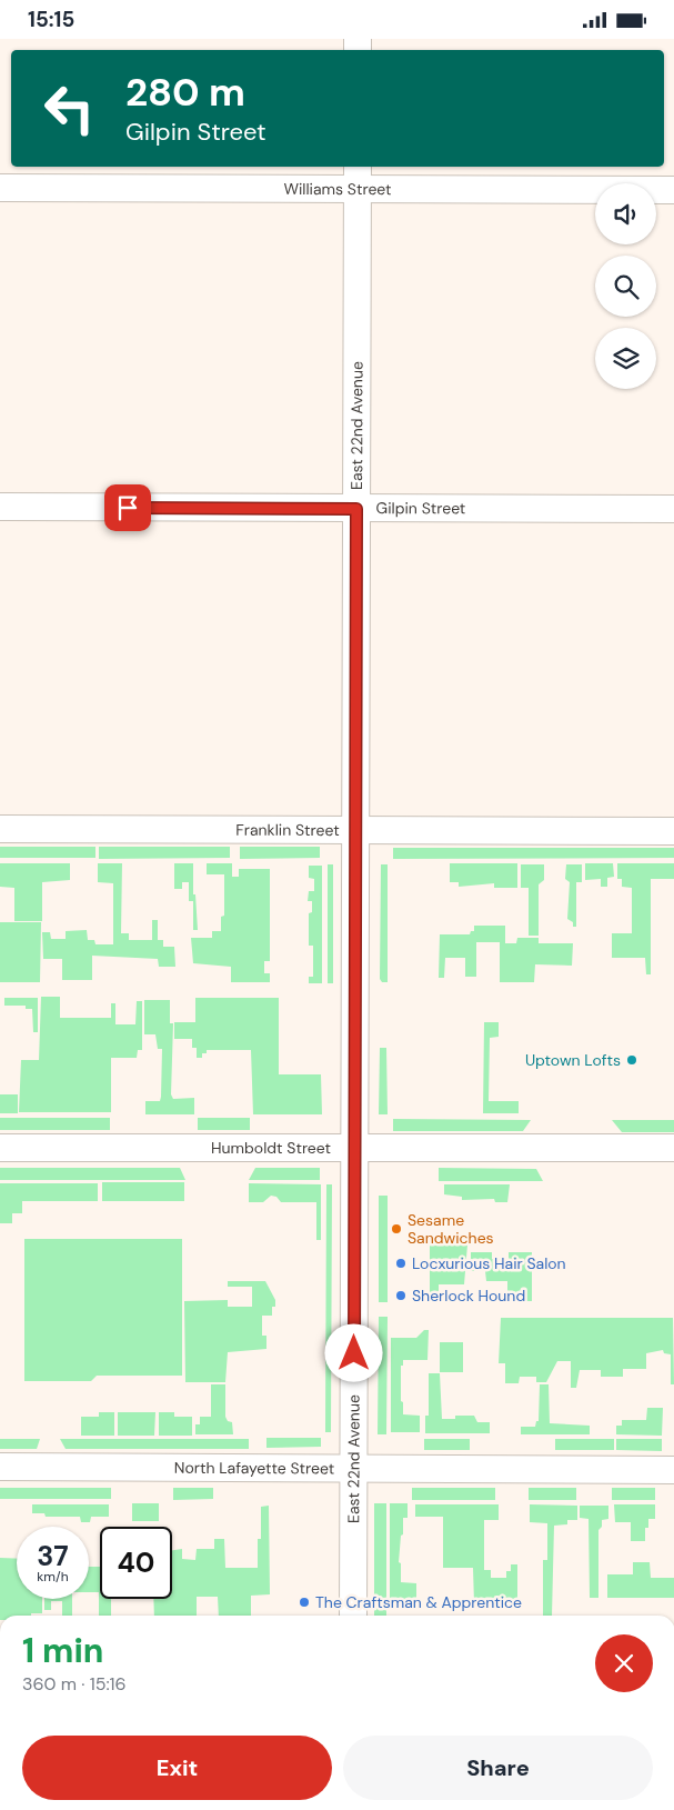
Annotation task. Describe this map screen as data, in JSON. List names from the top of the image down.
{
  "streets": {
    "street": [
      "Williams Street",
      "East 22nd Avenue",
      "Gilpin Street",
      "Franklin Street",
      "Humboldt Street",
      "North Lafayette Street"
    ]
  },
  "crossings": [
    ["Williams Street", "East 22nd Avenue"],
    ["East 22nd Avenue", "Gilpin Street"],
    ["East 22nd Avenue", "Franklin Street"],
    ["East 22nd Avenue", "Humboldt Street"],
    ["East 22nd Avenue", "North Lafayette Street"]
  ],
  "places": [
    "Uptown Lofts",
    "Sesame Sandwiches",
    "Locxurious Hair Salon",
    "Sherlock Hound",
    "The Craftsman & Apprentice"
  ],
  "page": {
    "status": "15:15",
    "turn": ["280 m", "Gilpin Street"],
    "speed": "37 km/h",
    "limit": "40",
    "heading": ["1 min", "360 m · 15:16"],
    "buttons": ["Exit", "Share"]
  }
}
